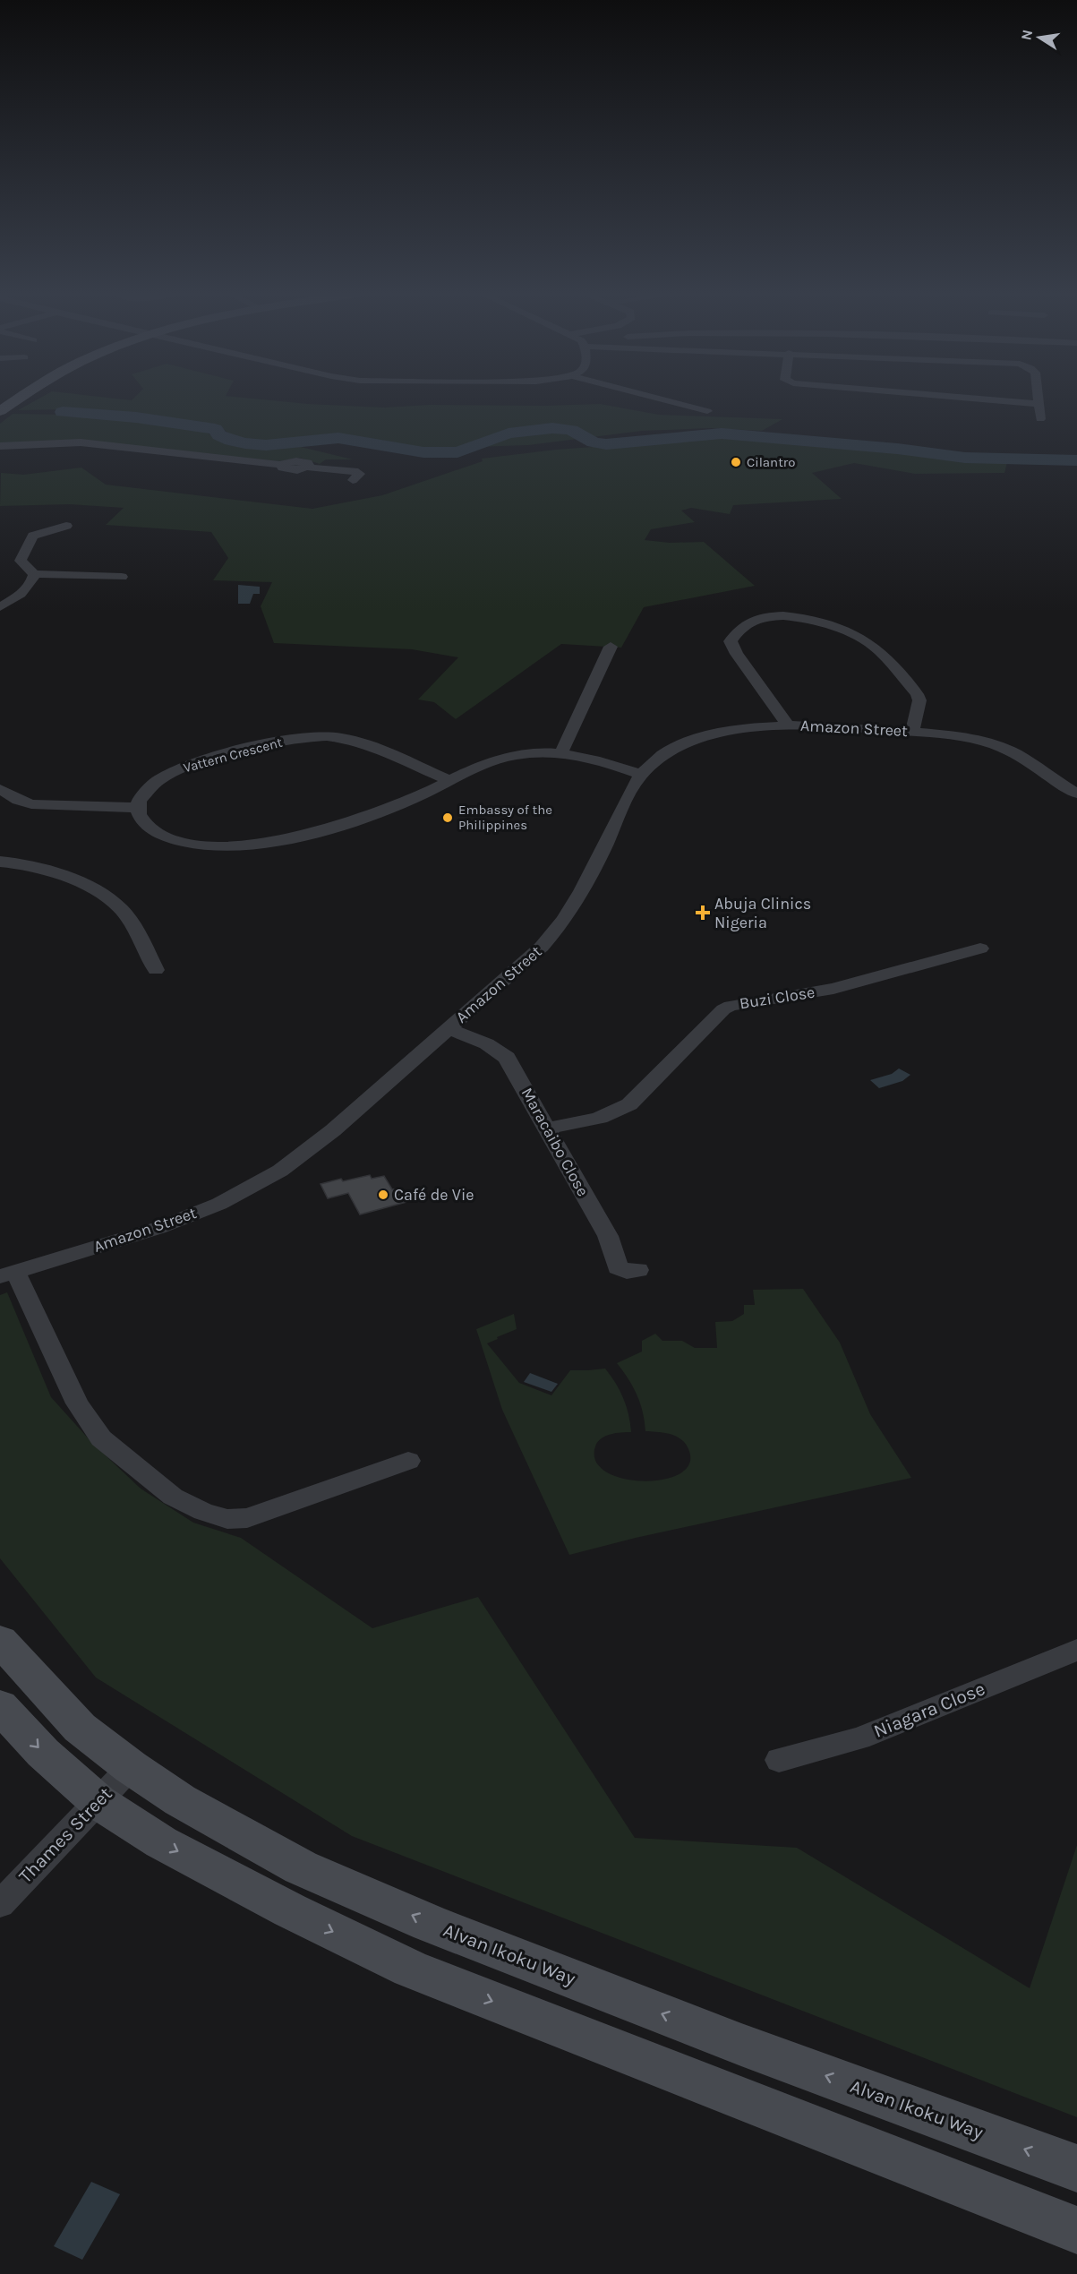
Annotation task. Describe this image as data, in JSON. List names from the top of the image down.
{
  "streets": {
    "street": [
      "Amazon Street",
      "Vattern Crescent",
      "Buzi Close",
      "Maracaibo Close",
      "Niagara Close",
      "Thames Street",
      "Alvan Ikoku Way"
    ]
  },
  "crossings": [
    ["Amazon Street", "Maracaibo Close"],
    ["Buzi Close", "Maracaibo Close"],
    ["Thames Street", "Alvan Ikoku Way"]
  ],
  "places": {
    "other": ["Cilantro", "Embassy of the Philippines", "Café de Vie"],
    "health": ["Abuja Clinics Nigeria"]
  },
  "north": "left"
}
